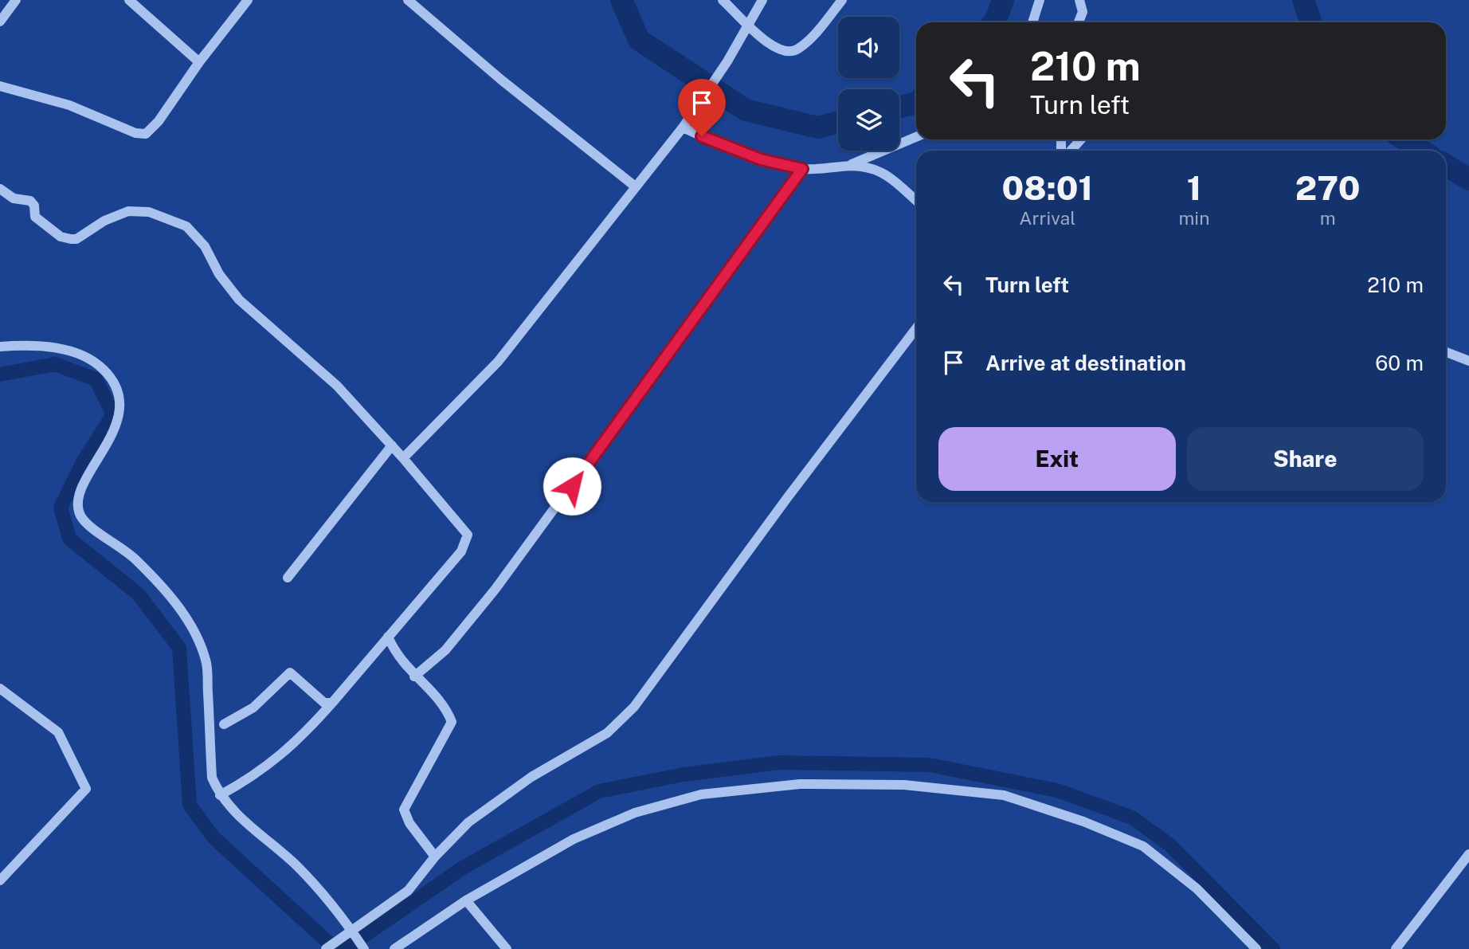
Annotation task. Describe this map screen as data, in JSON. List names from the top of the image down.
{
  "page": {
    "turn": ["210 m", "Turn left"],
    "eta": [
      "08:01",
      "Arrival",
      "1",
      "min",
      "270",
      "m"
    ],
    "list": [
      {
        "name": "Turn left",
        "value": "210 m"
      },
      {
        "name": "Arrive at destination",
        "value": "60 m"
      }
    ],
    "buttons": ["Exit", "Share"]
  }
}
